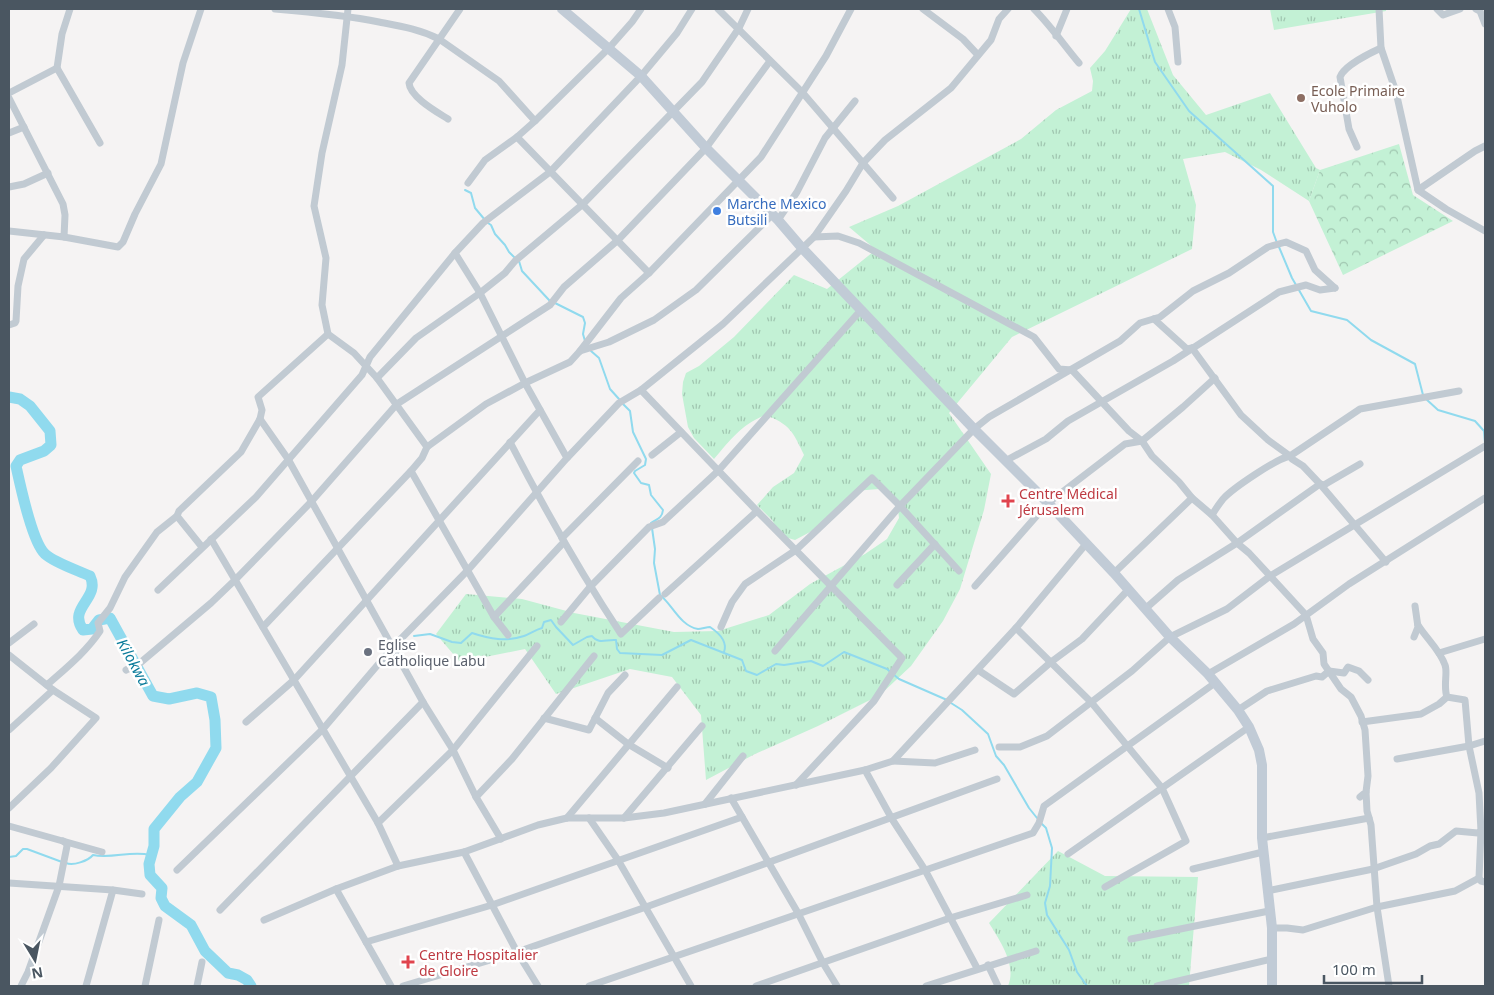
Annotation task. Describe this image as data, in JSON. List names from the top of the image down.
{
  "water": ["Kilokwa"],
  "places": {
    "other": ["Ecole Primaire Vuholo", "Marche Mexico Butsili", "Eglise Catholique Labu"],
    "health": ["Centre Médical Jérusalem", "Centre Hospitalier de Gloire"]
  },
  "scale_bar": "100 m",
  "north": "bottom"
}
